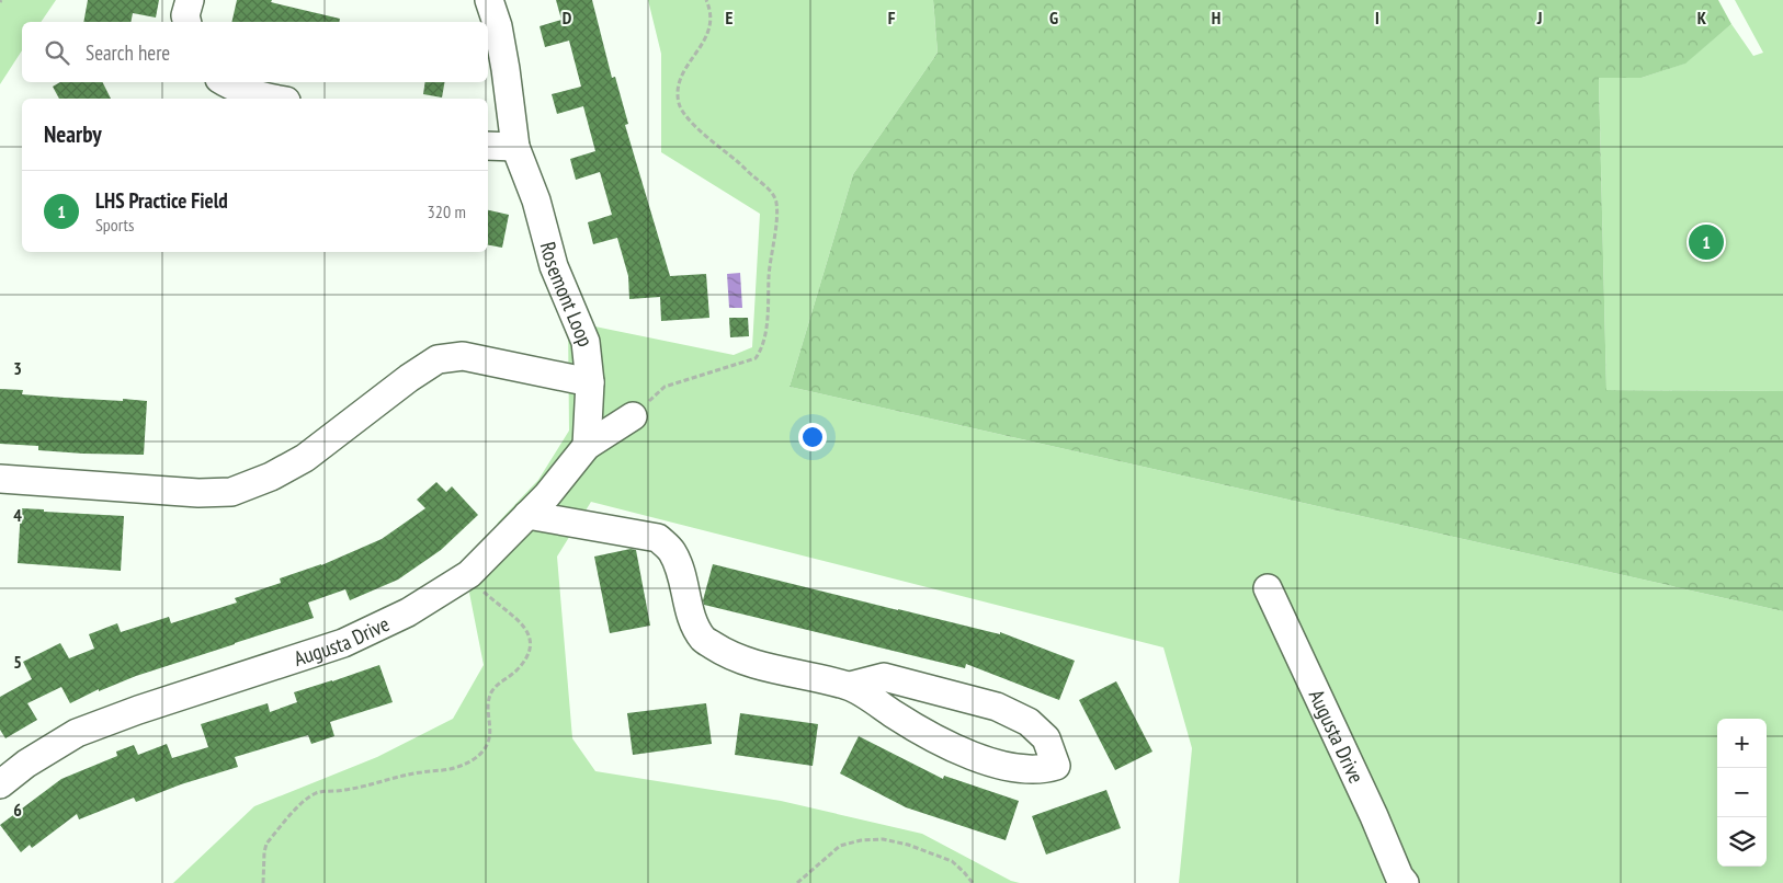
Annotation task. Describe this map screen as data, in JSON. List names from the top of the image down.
{
  "streets": {
    "street": ["Rosemont Loop", "Augusta Drive"]
  },
  "crossings": [
    ["Rosemont Loop", "Augusta Drive"]
  ],
  "page": {
    "search": "Search here",
    "heading": "Nearby",
    "list": [
      {
        "mark": "1",
        "name": "LHS Practice Field",
        "note": "Sports",
        "value": "320 m"
      }
    ],
    "pins": "1",
    "map_buttons": ["+", "−"]
  },
  "grid": {
    "columns": [
      "D",
      "E",
      "F",
      "G",
      "H",
      "I",
      "J",
      "K"
    ],
    "rows": [
      "3",
      "4",
      "5",
      "6"
    ]
  }
}
